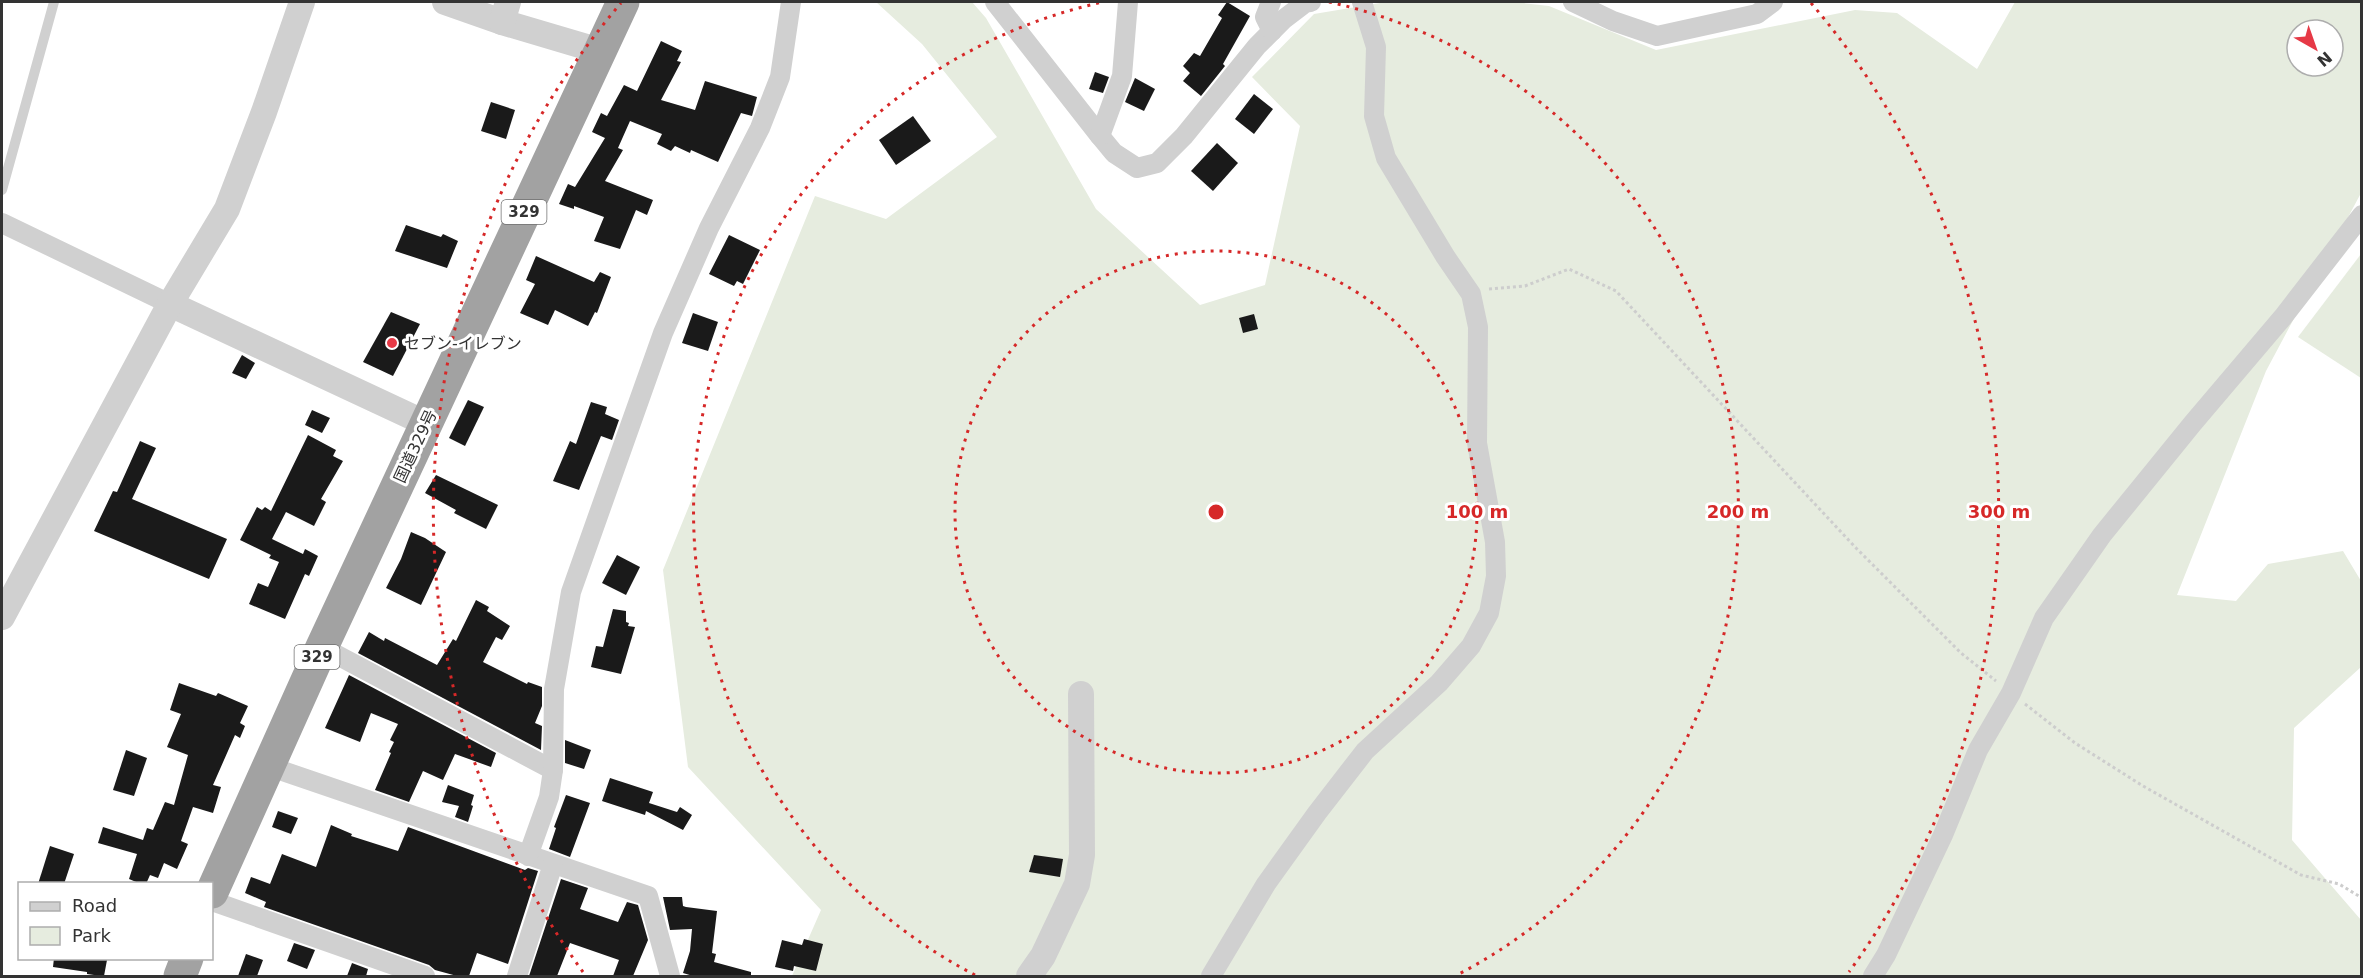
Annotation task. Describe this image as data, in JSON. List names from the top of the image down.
{
  "streets": {
    "highway": ["329", "国道329号"]
  },
  "places": ["セブン-イレブン"],
  "legend": ["Road", "Park"],
  "north": "bottom right",
  "rings": ["100 m", "200 m", "300 m"]
}
